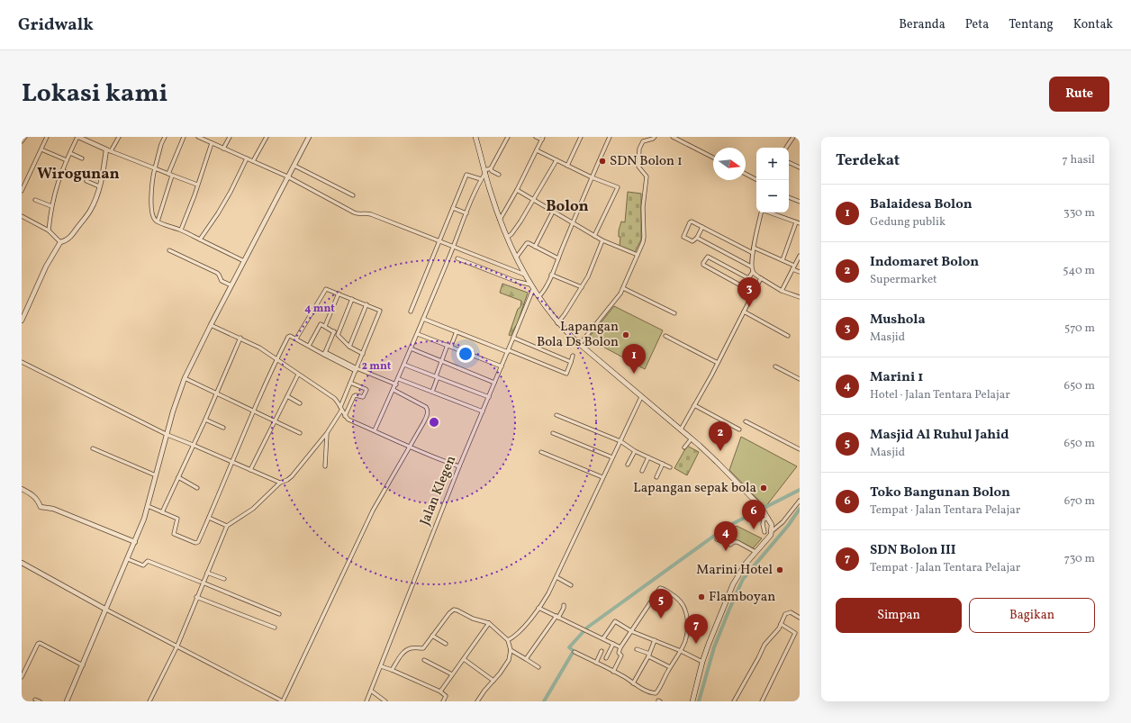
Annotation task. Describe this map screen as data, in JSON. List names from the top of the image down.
{
  "streets": {
    "street": ["Jalan Klegen"]
  },
  "districts": ["Wirogunan", "Bolon"],
  "places": [
    "SDN Bolon 1",
    "Lapangan Bola Ds Bolon",
    "Lapangan sepak bola",
    "Marini Hotel",
    "Flamboyan"
  ],
  "north": "right",
  "page": {
    "header": "Gridwalk",
    "nav": [
      "Beranda",
      "Peta",
      "Tentang",
      "Kontak"
    ],
    "title": "Lokasi kami",
    "buttons": [
      "Rute",
      ["Simpan", "Bagikan"]
    ],
    "heading": ["Terdekat", "7 hasil"],
    "map_buttons": ["+", "−"],
    "list": [
      {
        "mark": "1",
        "name": "Balaidesa Bolon",
        "note": "Gedung publik",
        "value": "330 m"
      },
      {
        "mark": "2",
        "name": "Indomaret Bolon",
        "note": "Supermarket",
        "value": "540 m"
      },
      {
        "mark": "3",
        "name": "Mushola",
        "note": "Masjid",
        "value": "570 m"
      },
      {
        "mark": "4",
        "name": "Marini 1",
        "note": "Hotel · Jalan Tentara Pelajar",
        "value": "650 m"
      },
      {
        "mark": "5",
        "name": "Masjid Al Ruhul Jahid",
        "note": "Masjid",
        "value": "650 m"
      },
      {
        "mark": "6",
        "name": "Toko Bangunan Bolon",
        "note": "Tempat · Jalan Tentara Pelajar",
        "value": "670 m"
      },
      {
        "mark": "7",
        "name": "SDN Bolon III",
        "note": "Tempat · Jalan Tentara Pelajar",
        "value": "730 m"
      }
    ],
    "pins": [
      "3",
      "1",
      "2",
      "6",
      "4",
      "5",
      "7"
    ]
  },
  "rings": ["4 mnt", "2 mnt"]
}
